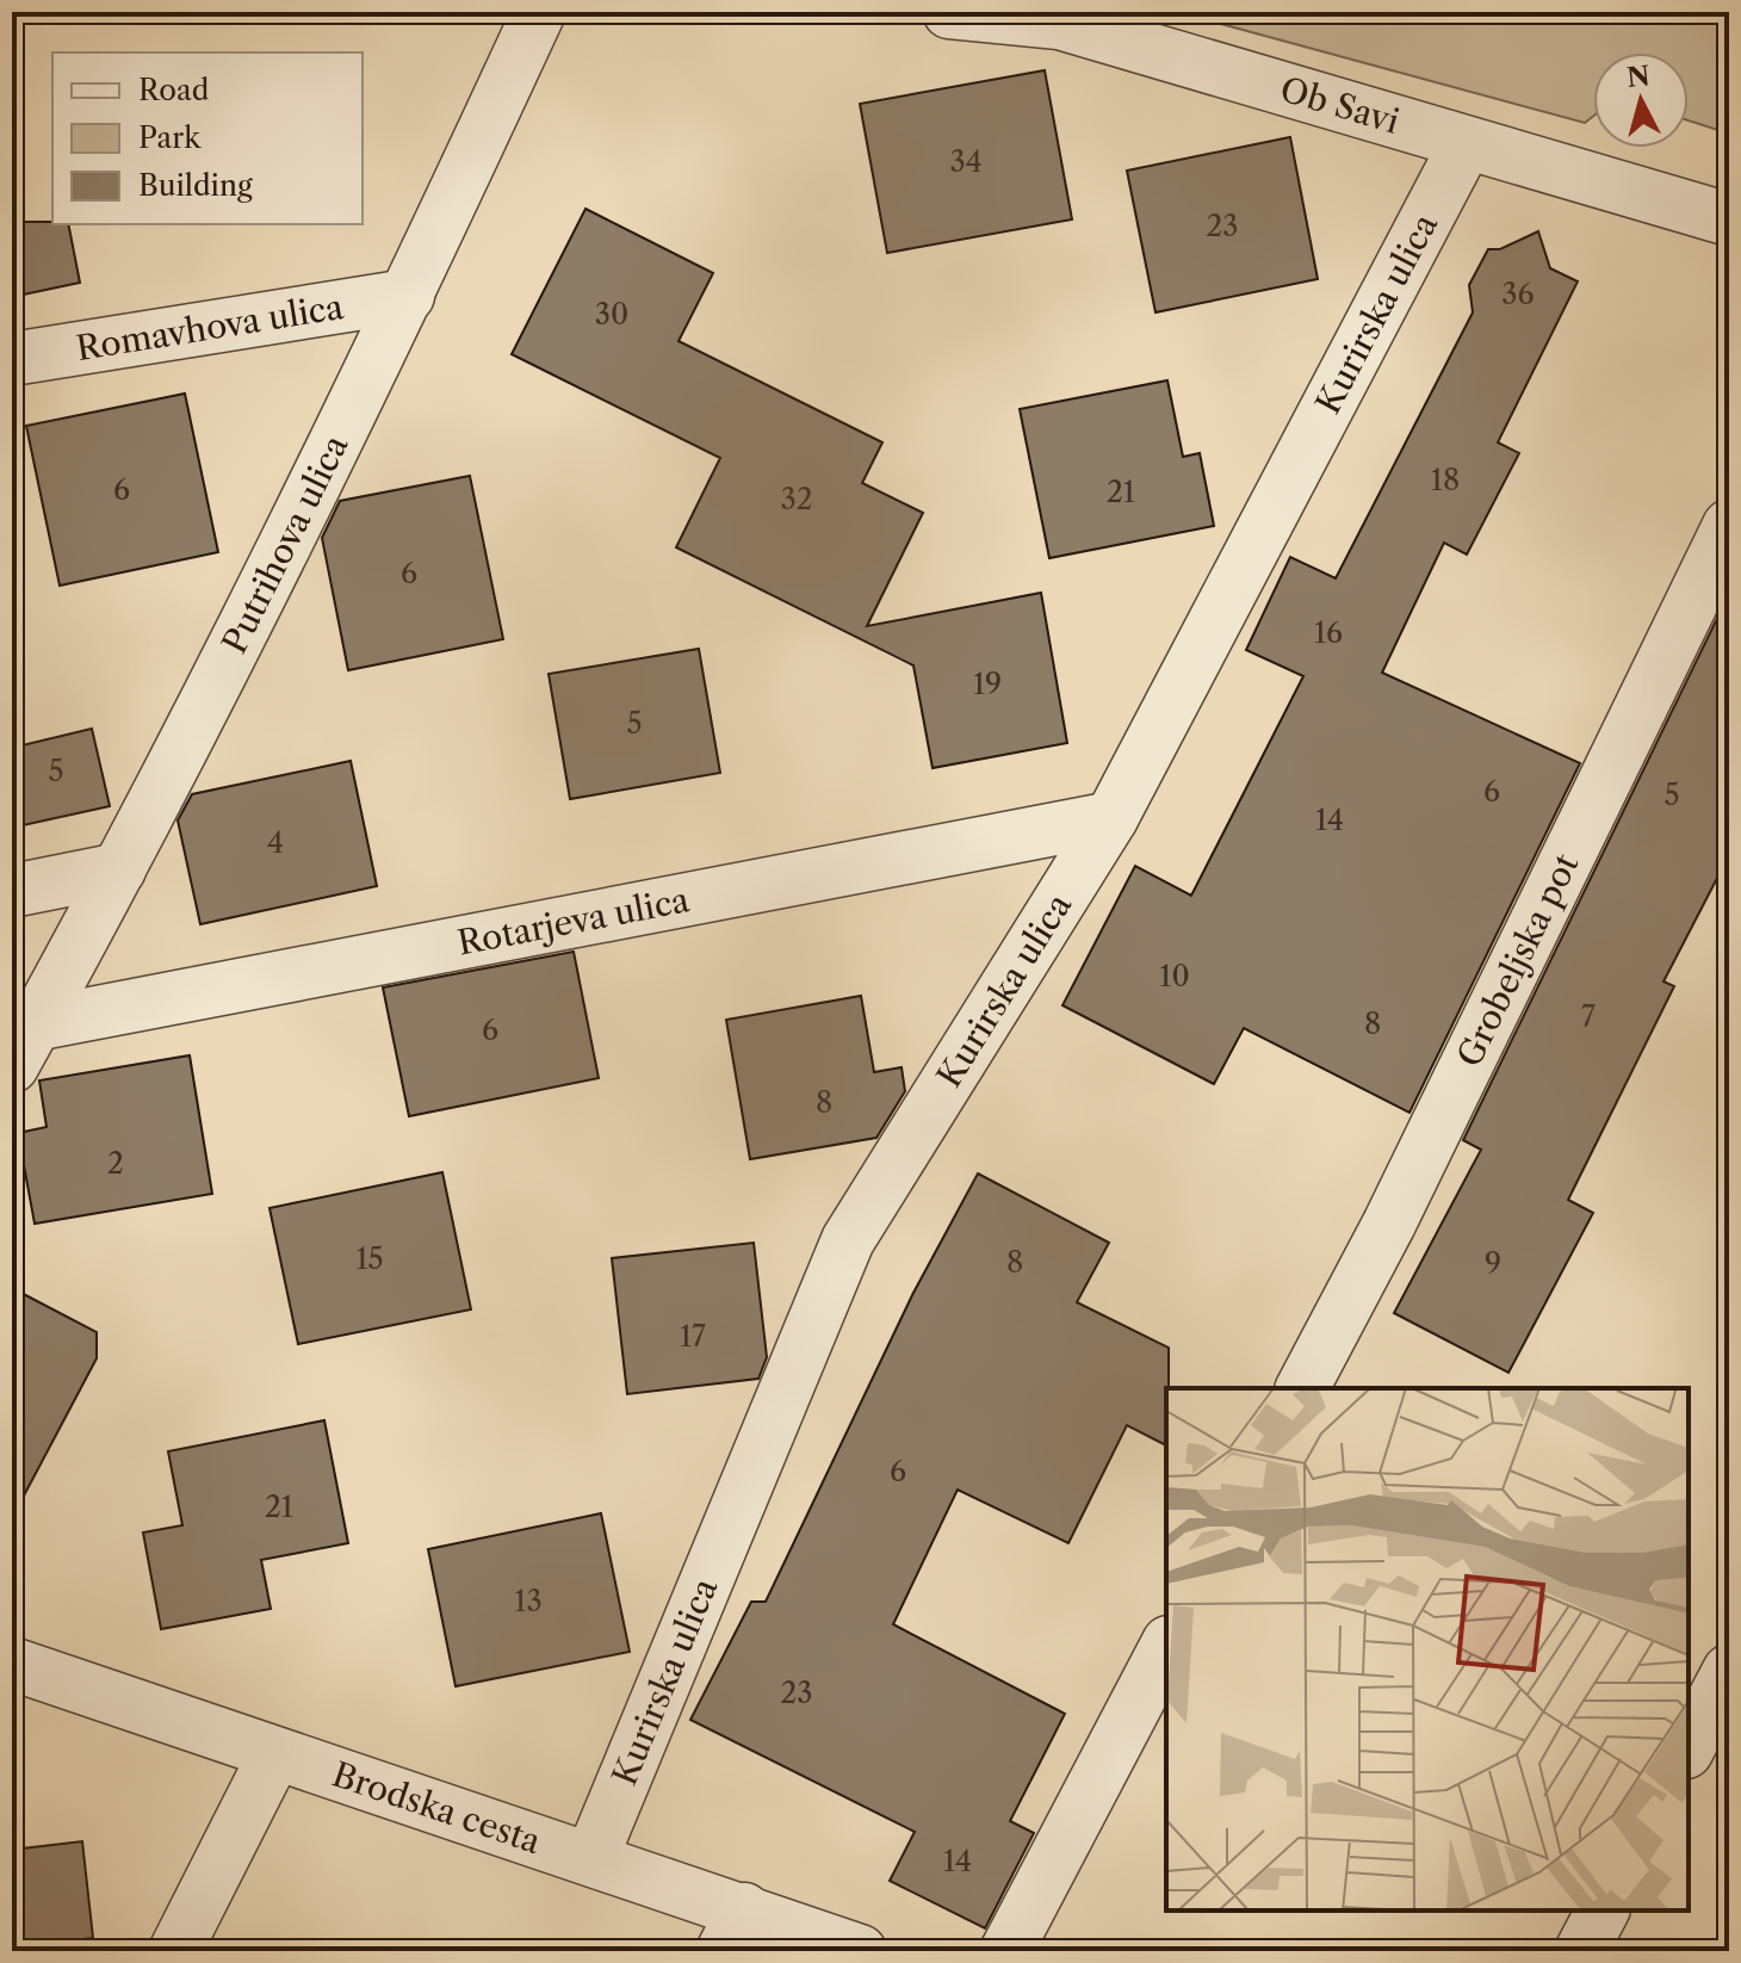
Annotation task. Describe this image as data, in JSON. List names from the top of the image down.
{
  "streets": {
    "street": [
      "Ob Savi",
      "Kurirska ulica",
      "Romavhova ulica",
      "Putrihova ulica",
      "Rotarjeva ulica",
      "Grobeljska pot",
      "Brodska cesta"
    ]
  },
  "crossings": [
    ["Ob Savi", "Kurirska ulica"],
    ["Kurirska ulica", "Rotarjeva ulica"],
    ["Kurirska ulica", "Brodska cesta"],
    ["Romavhova ulica", "Putrihova ulica"],
    ["Putrihova ulica", "Rotarjeva ulica"]
  ],
  "house_numbers": [
    "34",
    "23",
    "36",
    "30",
    "18",
    "6",
    "21",
    "32",
    "6",
    "16",
    "19",
    "5",
    "5",
    "6",
    "5",
    "14",
    "4",
    "10",
    "7",
    "8",
    "6",
    "8",
    "2",
    "15",
    "8",
    "9",
    "17",
    "6",
    "21",
    "13",
    "23",
    "14"
  ],
  "legend": ["Road", "Park", "Building"],
  "north": "top"
}
